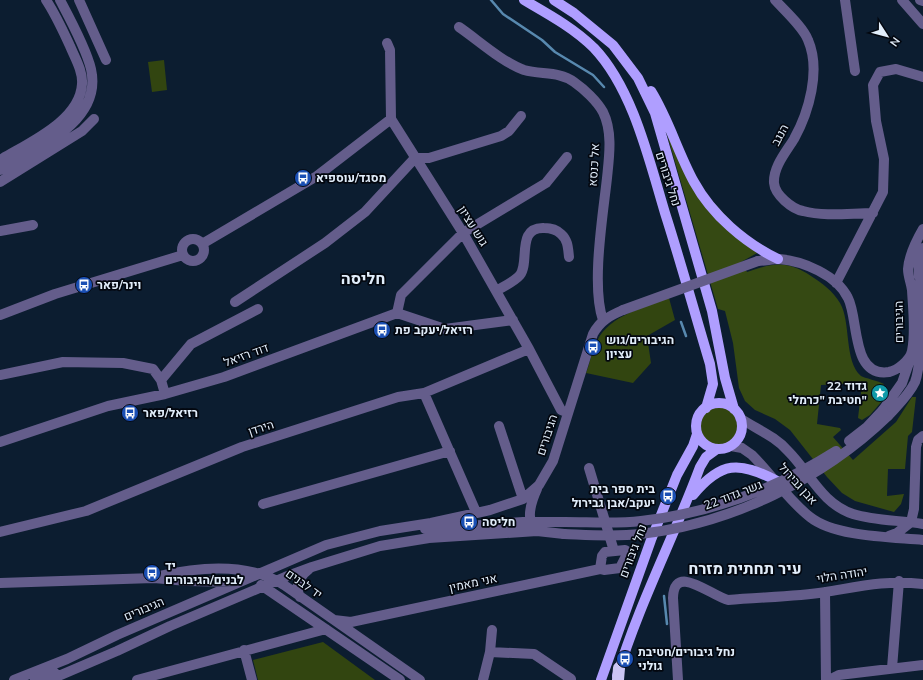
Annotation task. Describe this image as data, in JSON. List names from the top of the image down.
{
  "streets": {
    "main road": ["נחל גיבורים"],
    "street": [
      "הנגב",
      "אל כנסא",
      "גוש עציון",
      "הגיבורים",
      "דוד רזיאל",
      "הירדן",
      "אבן גבירול",
      "גשר גדוד 22",
      "יהודה הלוי",
      "אני מאמין",
      "יד לבנים"
    ]
  },
  "crossings": [
    ["אל כנסא", "הגיבורים"],
    ["נחל גיבורים", "אבן גבירול"],
    ["גוש עציון", "הגיבורים"],
    ["גוש עציון", "הירדן"],
    ["הגיבורים", "גשר גדוד 22"],
    ["הגיבורים", "יד לבנים"],
    ["אני מאמין", "יד לבנים"]
  ],
  "districts": ["חליסה", "עיר תחתית מזרח"],
  "places": {
    "bus stop": [
      "מסגד/עוספיא",
      "וינר/פאר",
      "רזיאל/יעקב פת",
      "הגיבורים/גוש עציון",
      "רזיאל/פאר",
      "בית ספר בית יעקב/אבן גבירול",
      "חליסה",
      "יד לבנים/הגיבורים",
      "נחל גיבורים/חטיבת גולני"
    ],
    "place": ["גדוד 22 חטיבת \"כרמלי\""]
  },
  "north": "bottom right"
}
